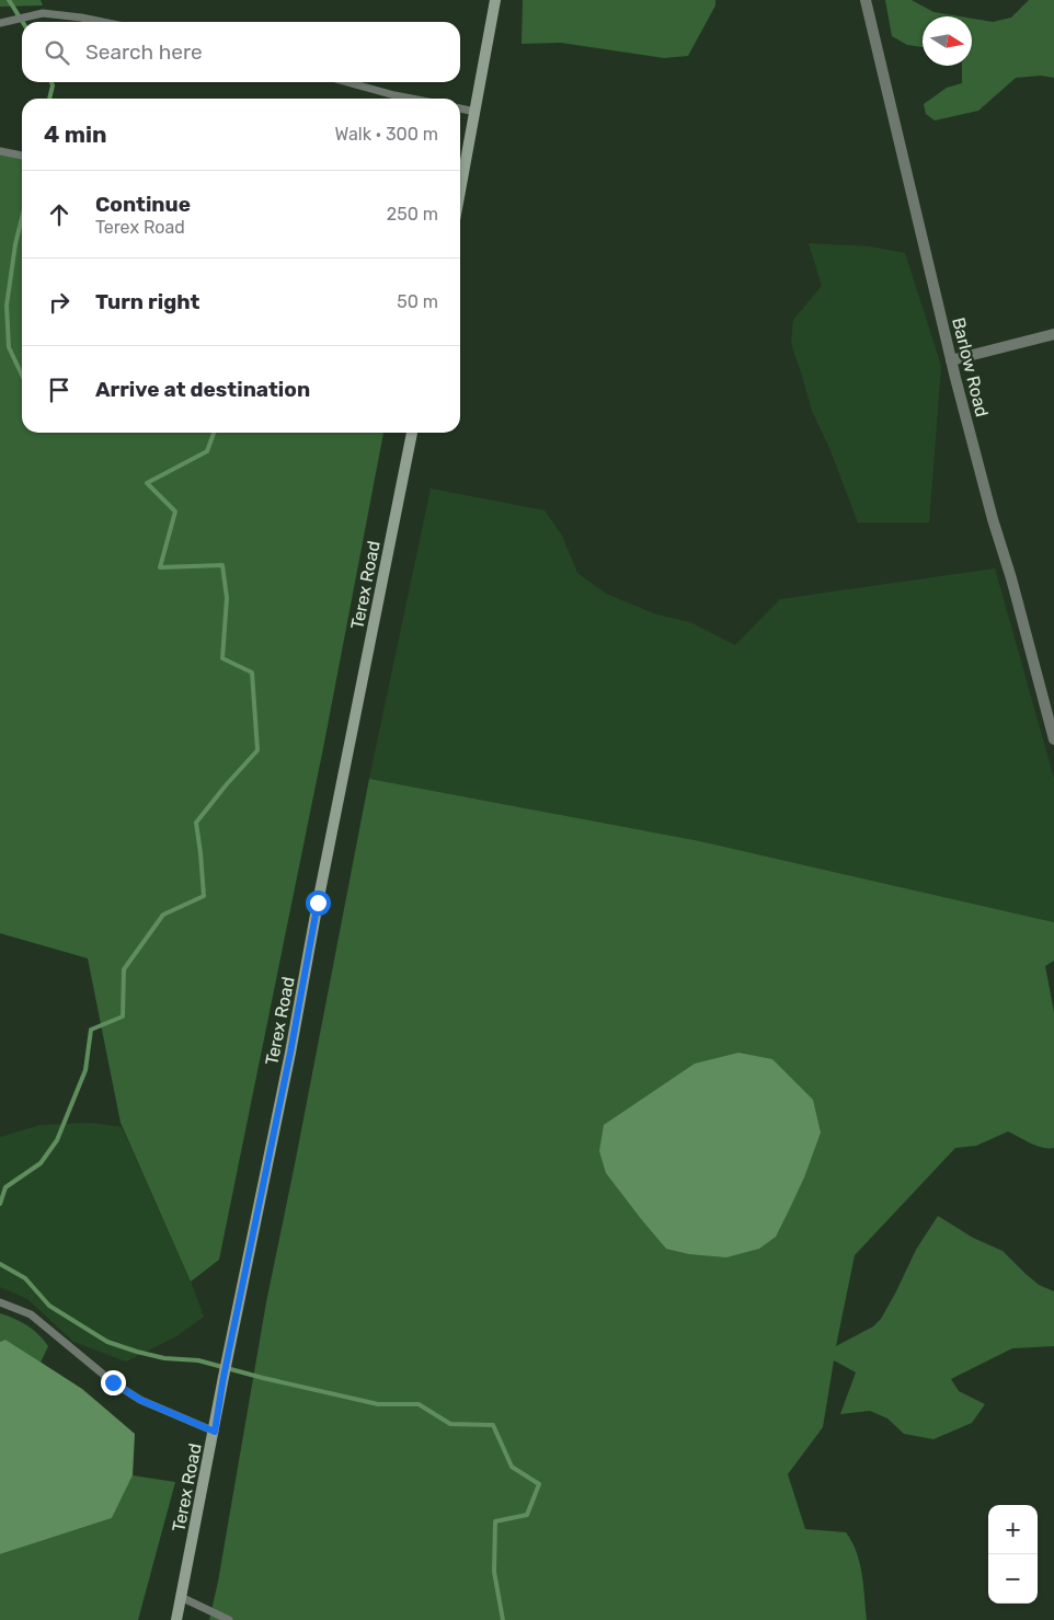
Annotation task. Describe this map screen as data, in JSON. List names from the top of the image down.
{
  "streets": {
    "main road": ["Terex Road"],
    "street": ["Barlow Road"]
  },
  "north": "right",
  "page": {
    "search": "Search here",
    "heading": ["4 min", "Walk · 300 m"],
    "list": [
      ["Continue", "Terex Road", "250 m"],
      ["Turn right", "50 m"],
      "Arrive at destination"
    ],
    "map_buttons": ["+", "−"]
  }
}
